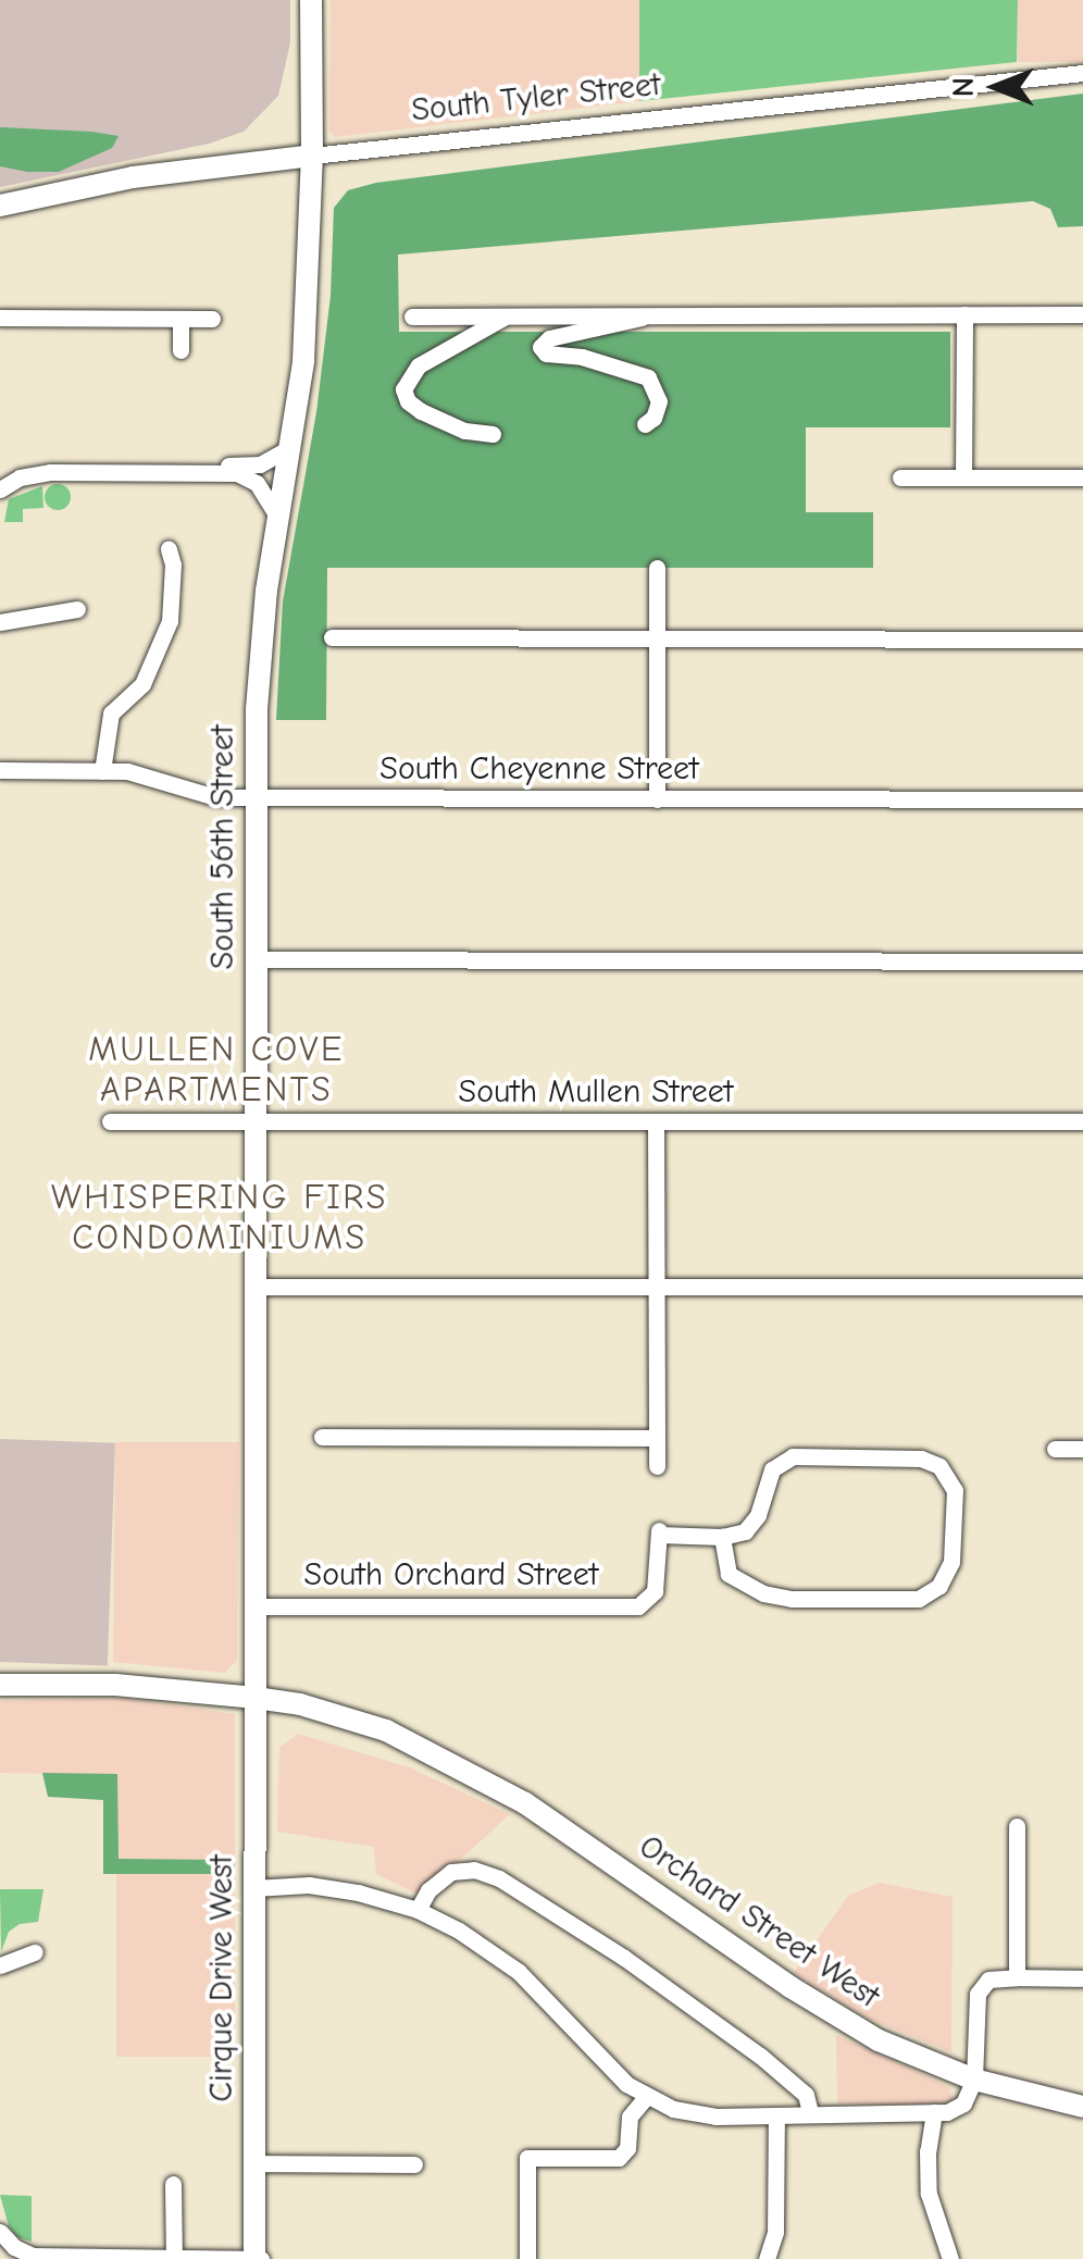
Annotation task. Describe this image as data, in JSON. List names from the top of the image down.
{
  "streets": {
    "main road": [
      "South Tyler Street",
      "South 56th Street",
      "Orchard Street West",
      "Cirque Drive West"
    ],
    "street": ["South Cheyenne Street", "South Mullen Street", "South Orchard Street"]
  },
  "crossings": [
    ["South Tyler Street", "South 56th Street"],
    ["South Cheyenne Street", "South 56th Street"],
    ["South 56th Street", "South Mullen Street"],
    ["South 56th Street", "South Orchard Street"],
    ["South 56th Street", "Orchard Street West"],
    ["South 56th Street", "Cirque Drive West"],
    ["Orchard Street West", "Cirque Drive West"]
  ],
  "districts": ["MULLEN COVE APARTMENTS", "WHISPERING FIRS CONDOMINIUMS"],
  "north": "left"
}
